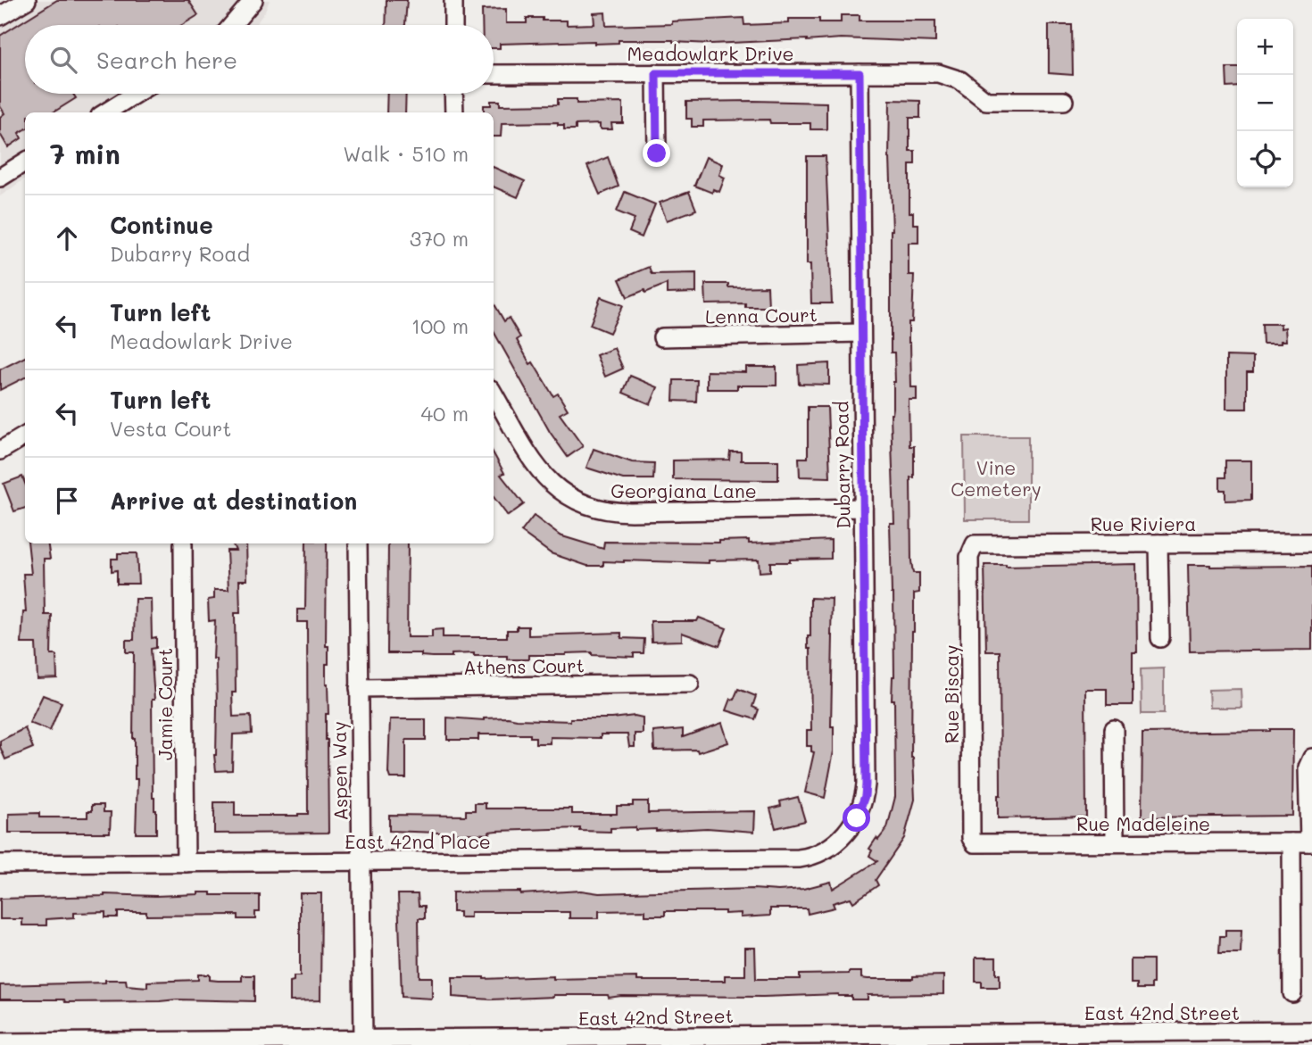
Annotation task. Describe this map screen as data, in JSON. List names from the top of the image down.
{
  "streets": {
    "street": [
      "Meadowlark Drive",
      "Lenna Court",
      "Dubarry Road",
      "Georgiana Lane",
      "Rue Riviera",
      "Athens Court",
      "Rue Biscay",
      "Jamie Court",
      "Aspen Way",
      "Rue Madeleine",
      "East 42nd Place",
      "East 42nd Street"
    ]
  },
  "crossings": [
    ["Meadowlark Drive", "Dubarry Road"],
    ["Lenna Court", "Dubarry Road"],
    ["Dubarry Road", "Georgiana Lane"],
    ["Dubarry Road", "East 42nd Place"],
    ["Rue Riviera", "Rue Biscay"],
    ["Athens Court", "Aspen Way"],
    ["Rue Biscay", "Rue Madeleine"],
    ["Jamie Court", "East 42nd Place"],
    ["Aspen Way", "East 42nd Place"],
    ["Aspen Way", "East 42nd Street"]
  ],
  "parks": ["Vine Cemetery"],
  "page": {
    "map_buttons": ["+", "−"],
    "search": "Search here",
    "heading": ["7 min", "Walk · 510 m"],
    "list": [
      ["Continue", "Dubarry Road", "370 m"],
      ["Turn left", "Meadowlark Drive", "100 m"],
      ["Turn left", "Vesta Court", "40 m"],
      "Arrive at destination"
    ]
  }
}
